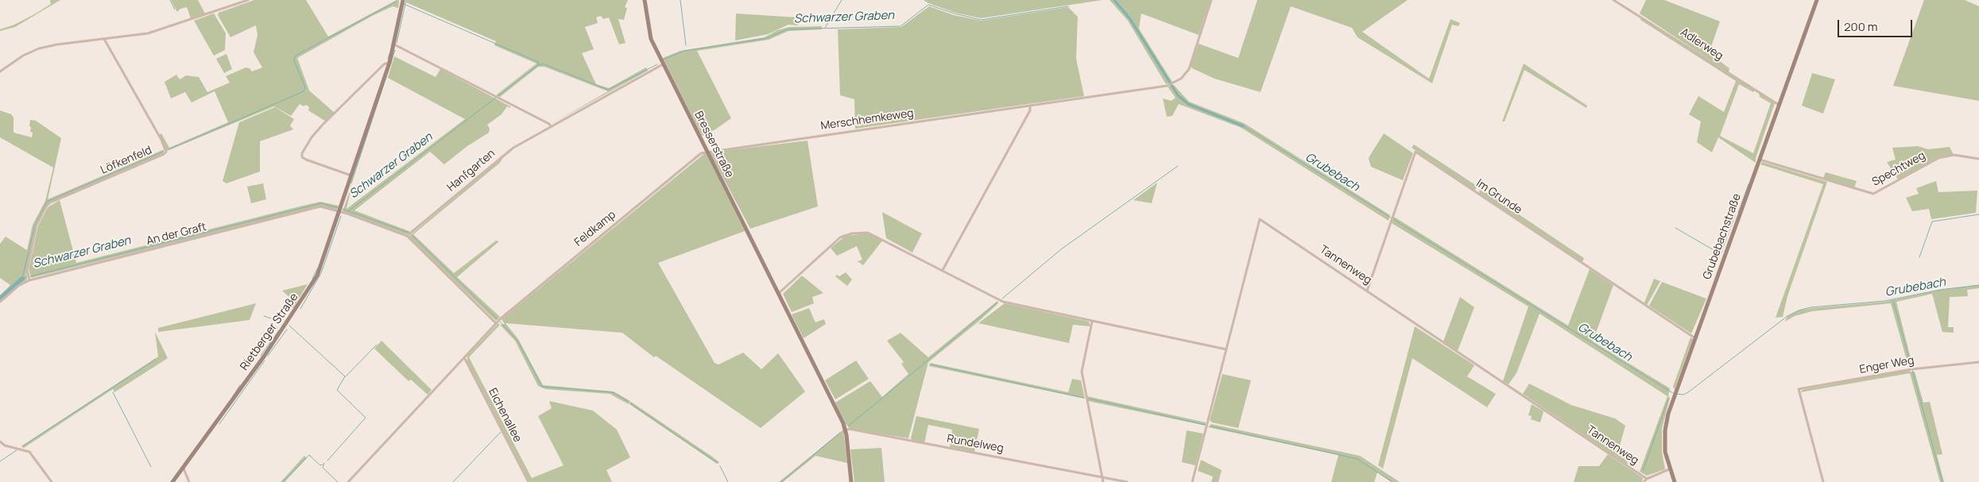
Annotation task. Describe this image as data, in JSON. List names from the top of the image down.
{
  "streets": {
    "street": [
      "Adlerweg",
      "Merschhemkeweg",
      "Bresserstraße",
      "Löfkenfeld",
      "Spechtweg",
      "Hanfgarten",
      "Im Grunde",
      "Feldkamp",
      "An der Graft",
      "Grubebachstraße",
      "Tannenweg",
      "Rietberger Straße",
      "Enger Weg",
      "Eichenallee",
      "Rundelweg"
    ]
  },
  "crossings": [
    ["Adlerweg", "Grubebachstraße"],
    ["Merschhemkeweg", "Bresserstraße"],
    ["Merschhemkeweg", "Feldkamp"],
    ["Bresserstraße", "Hanfgarten"],
    ["Bresserstraße", "Feldkamp"],
    ["Bresserstraße", "Rundelweg"],
    ["Löfkenfeld", "An der Graft"],
    ["Spechtweg", "Grubebachstraße"],
    ["Im Grunde", "Grubebachstraße"],
    ["Im Grunde", "Tannenweg"],
    ["Feldkamp", "Eichenallee"],
    ["An der Graft", "Rietberger Straße"]
  ],
  "water": ["Schwarzer Graben", "Grubebach"],
  "scale_bar": "200 m"
}
